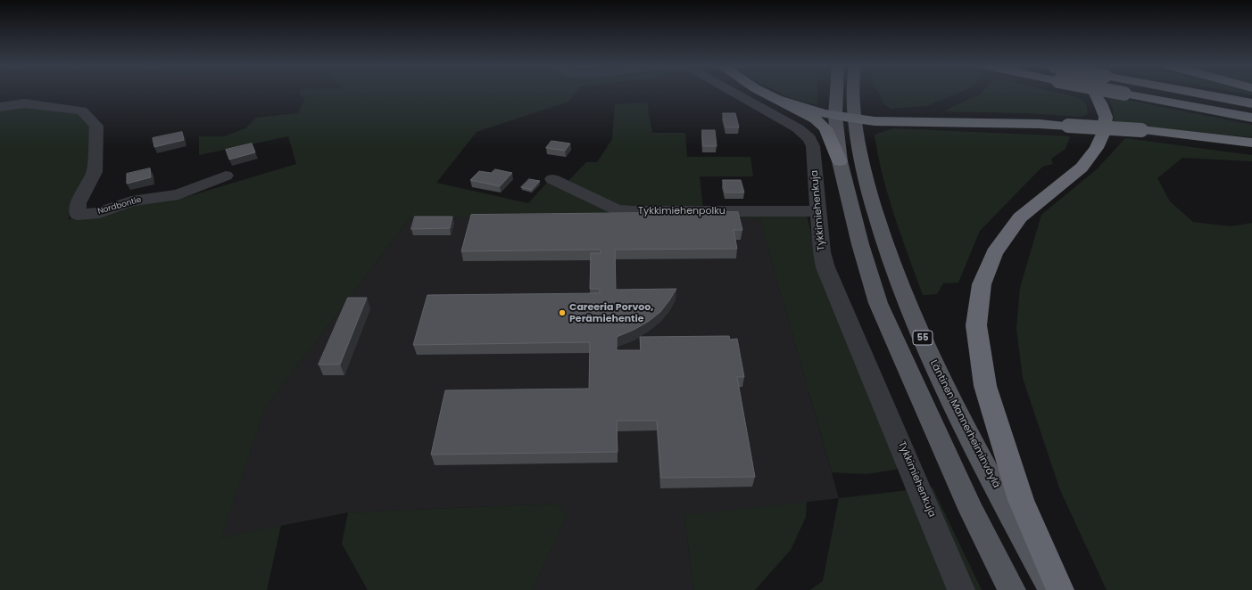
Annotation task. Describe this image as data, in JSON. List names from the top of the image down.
{
  "streets": {
    "main road": ["55", "Läntinen Mannerheiminväylä"],
    "street": ["Nordbontie", "Tykkimiehenkuja", "Tykkimiehenpolku"]
  },
  "crossings": [
    ["Tykkimiehenkuja", "Tykkimiehenpolku"]
  ],
  "places": ["Careeria Porvoo, Perämiehentie"]
}
